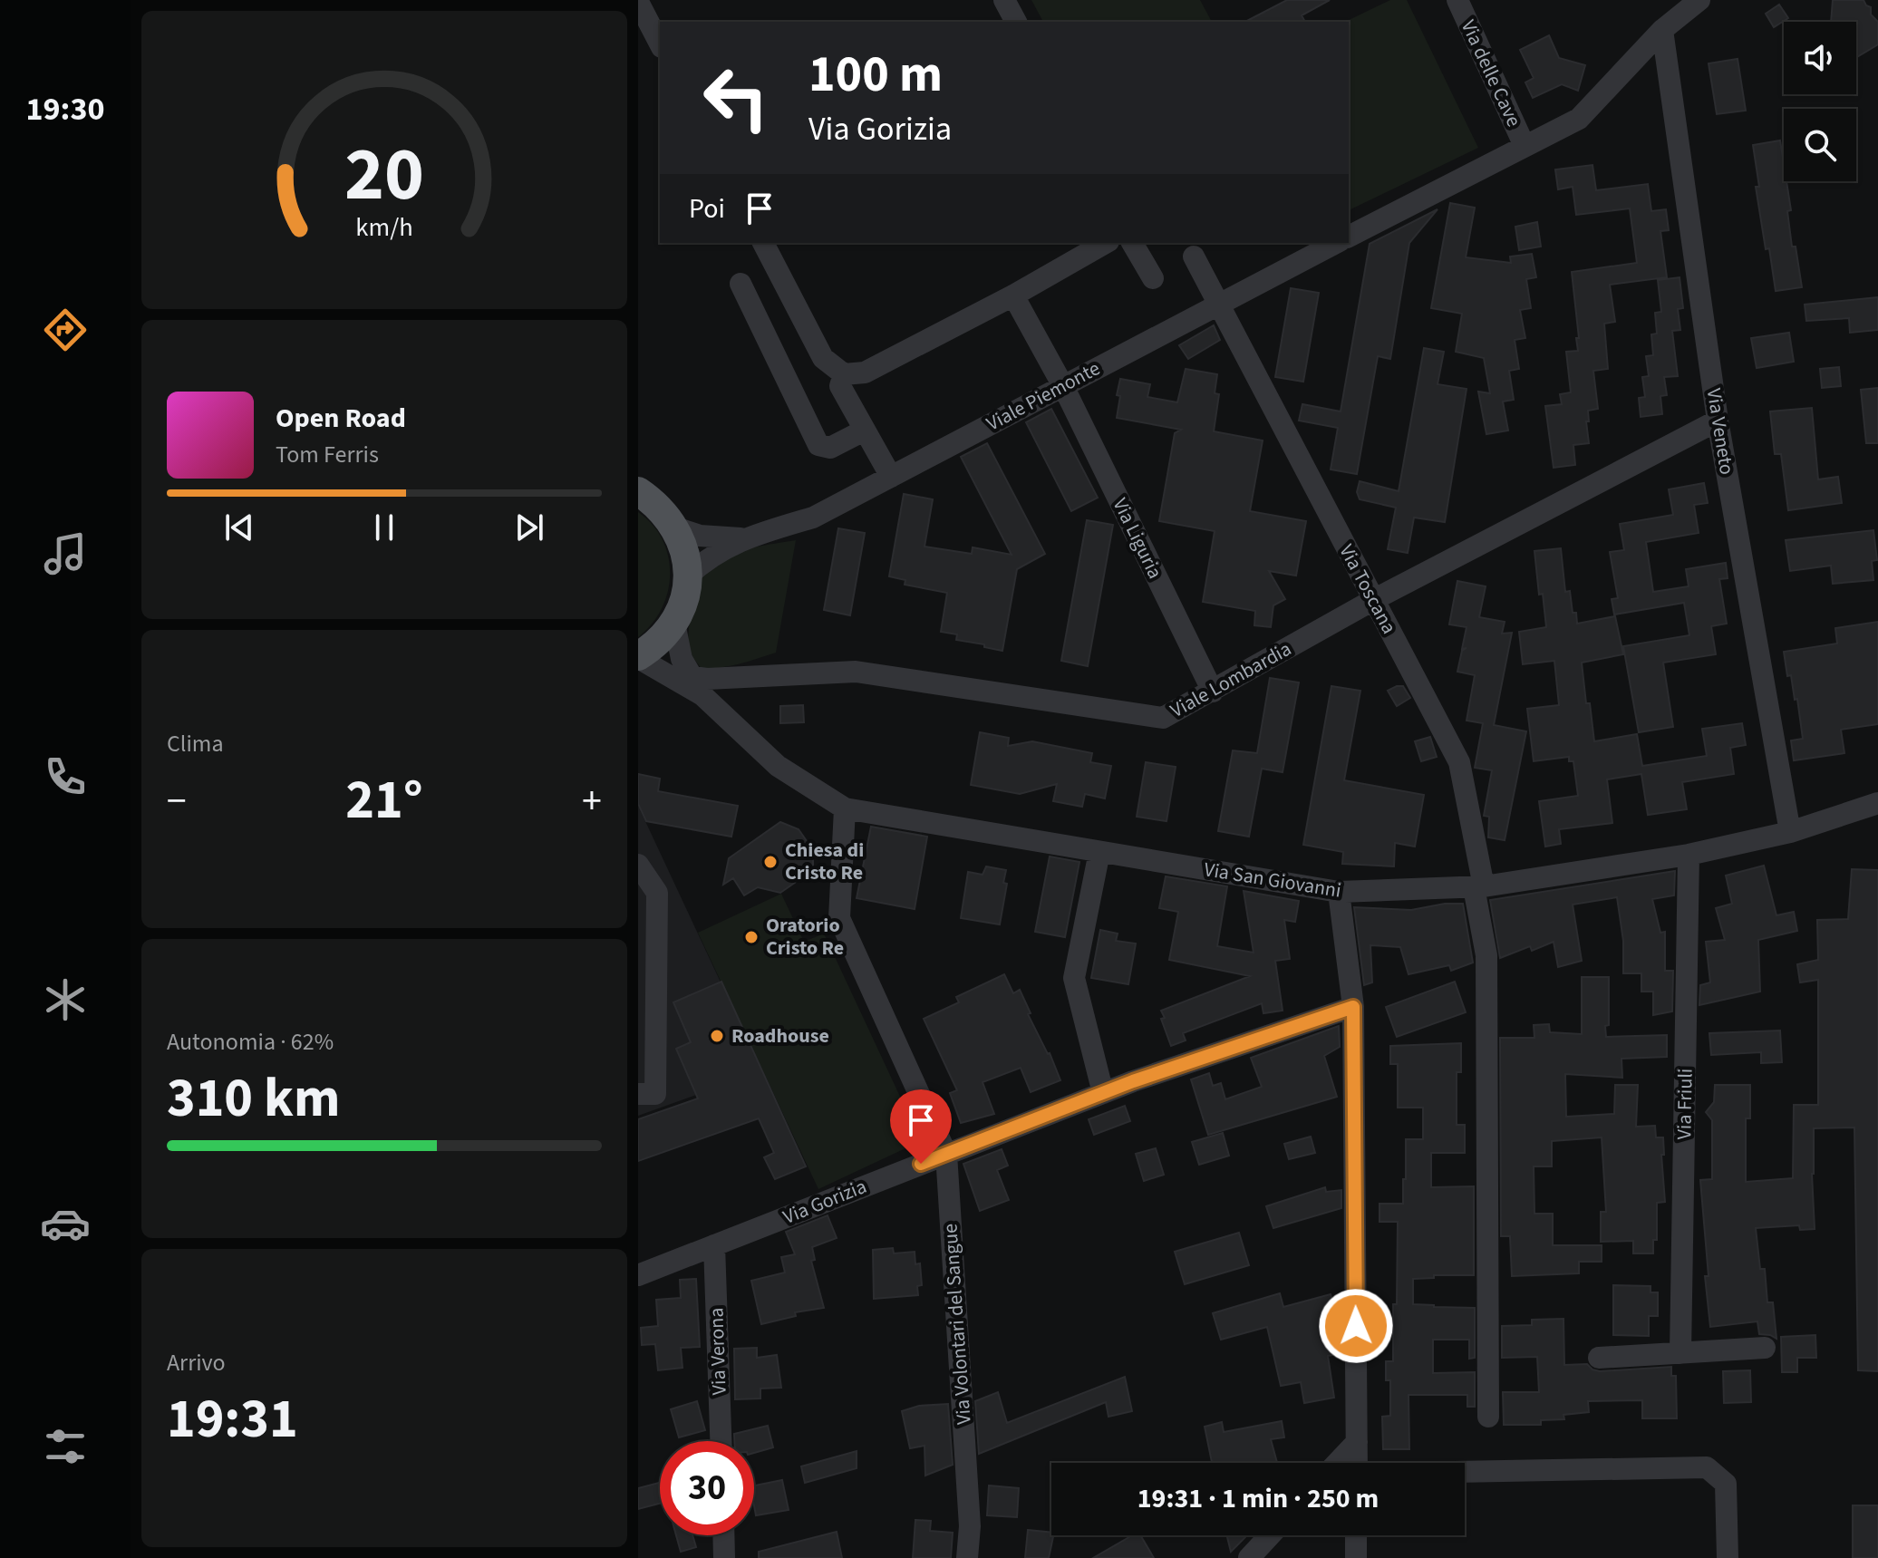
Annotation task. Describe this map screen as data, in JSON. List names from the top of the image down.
{
  "streets": {
    "street": [
      "Via delle Cave",
      "Viale Piemonte",
      "Via Veneto",
      "Via Liguria",
      "Via Toscana",
      "Viale Lombardia",
      "Via San Giovanni",
      "Via Friuli",
      "Via Gorizia",
      "Via Volontari del Sangue",
      "Via Verona"
    ]
  },
  "crossings": [
    ["Viale Piemonte", "Via Liguria"],
    ["Viale Piemonte", "Via Toscana"],
    ["Via Veneto", "Viale Lombardia"],
    ["Via Veneto", "Via San Giovanni"],
    ["Via Liguria", "Viale Lombardia"],
    ["Via Toscana", "Viale Lombardia"],
    ["Via Toscana", "Via San Giovanni"],
    ["Viale Lombardia", "Via San Giovanni"],
    ["Via San Giovanni", "Via Friuli"],
    ["Via San Giovanni", "Via Volontari del Sangue"],
    ["Via Gorizia", "Via Volontari del Sangue"],
    ["Via Gorizia", "Via Verona"]
  ],
  "places": ["Chiesa di Cristo Re", "Oratorio Cristo Re", "Roadhouse"],
  "page": {
    "tabs": "19:30",
    "turn": ["100 m", "Via Gorizia"],
    "then": "Poi",
    "song": ["Open Road", "Tom Ferris"],
    "tile": [
      "Clima",
      ["Autonomia · 62%", "310 km"],
      ["Arrivo", "19:31"]
    ],
    "heat": ["−", "21°", "+"],
    "limit": "30",
    "trip": "19:31 · 1 min · 250 m",
    "gauge": ["20", "km/h"]
  }
}
